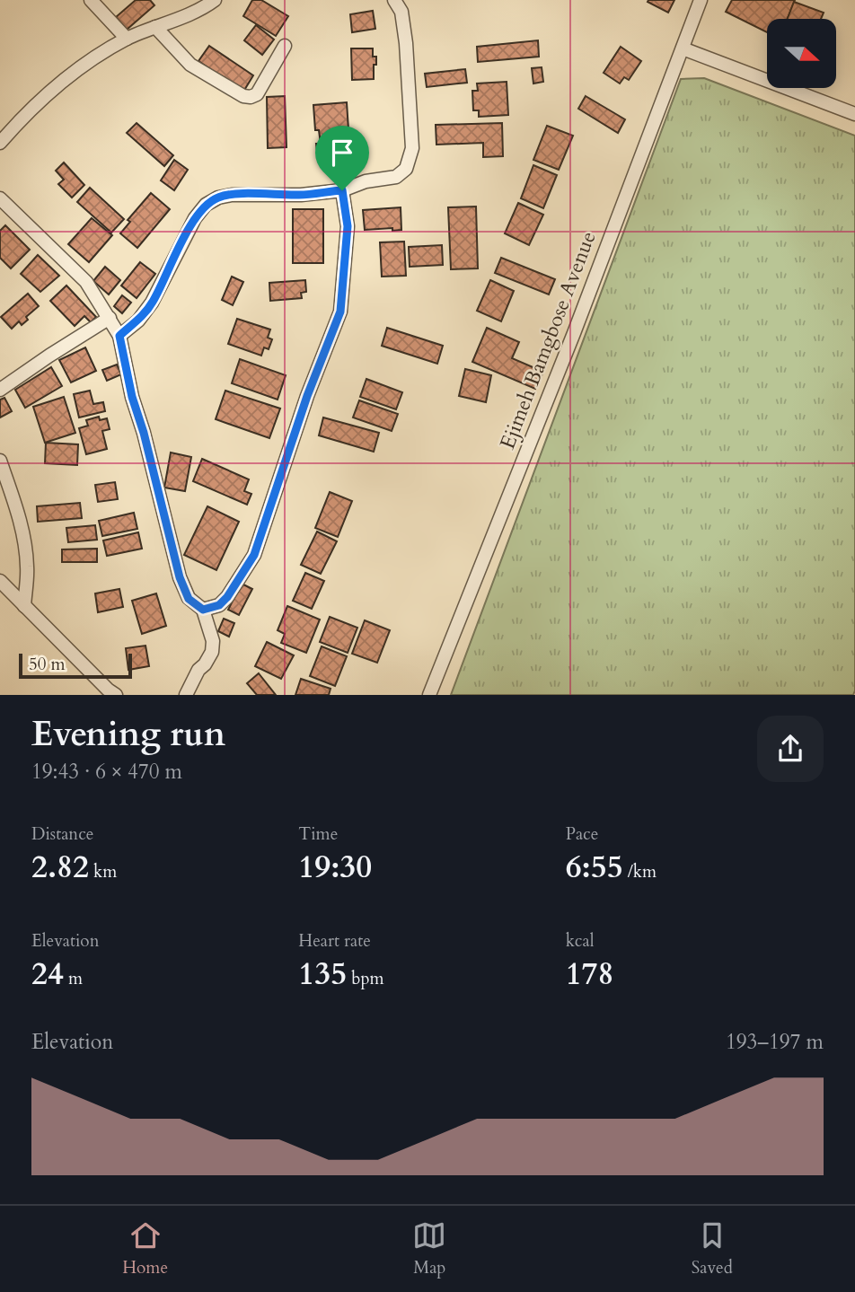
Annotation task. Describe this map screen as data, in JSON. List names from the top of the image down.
{
  "streets": {
    "street": ["Ejimeh Bamgbose Avenue"]
  },
  "scale_bar": "50 m",
  "north": "right",
  "page": {
    "scale": "50 m",
    "heading": ["Evening run", "19:43 · 6 × 470 m"],
    "stats": [
      ["Distance", "2.82 km"],
      ["Time", "19:30"],
      ["Pace", "6:55 /km"],
      ["Elevation", "24 m"],
      ["Heart rate", "135 bpm"],
      ["kcal", "178"]
    ],
    "chart": ["Elevation", "193–197 m"],
    "tabs": ["Home", "Map", "Saved"]
  }
}
